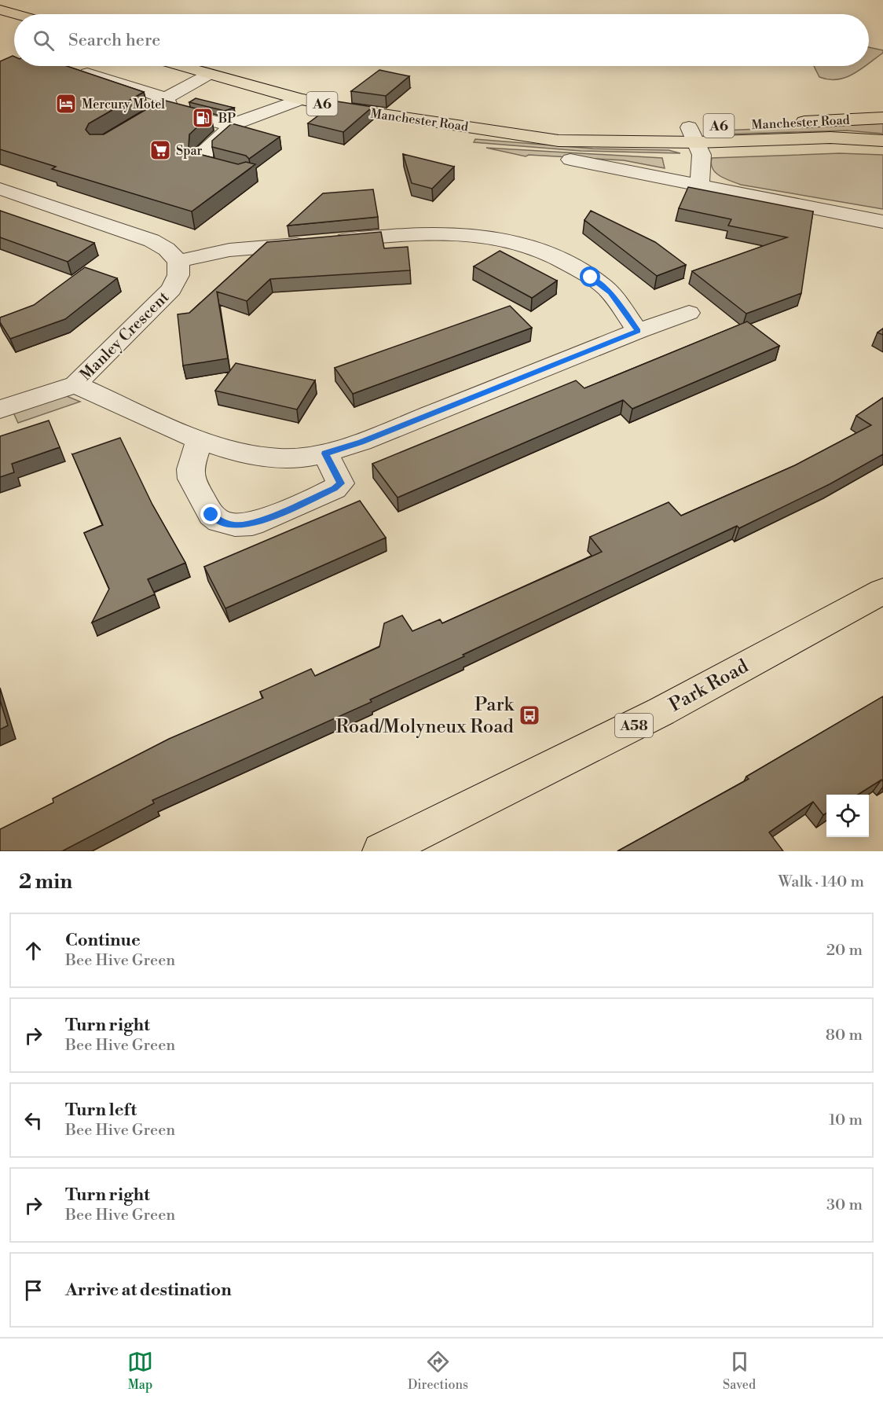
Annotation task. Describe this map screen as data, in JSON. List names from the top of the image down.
{
  "streets": {
    "main road": [
      "A6",
      "Manchester Road",
      "Park Road",
      "A58"
    ],
    "street": ["Manley Crescent"]
  },
  "places": {
    "hotel": ["Mercury Motel"],
    "fuel station": ["BP"],
    "supermarket": ["Spar"],
    "bus stop": ["Park Road/Molyneux Road"]
  },
  "page": {
    "search": "Search here",
    "heading": ["2 min", "Walk · 140 m"],
    "list": [
      ["Continue", "Bee Hive Green", "20 m"],
      ["Turn right", "Bee Hive Green", "80 m"],
      ["Turn left", "Bee Hive Green", "10 m"],
      ["Turn right", "Bee Hive Green", "30 m"],
      "Arrive at destination"
    ],
    "nav": ["Map", "Directions", "Saved"]
  }
}
